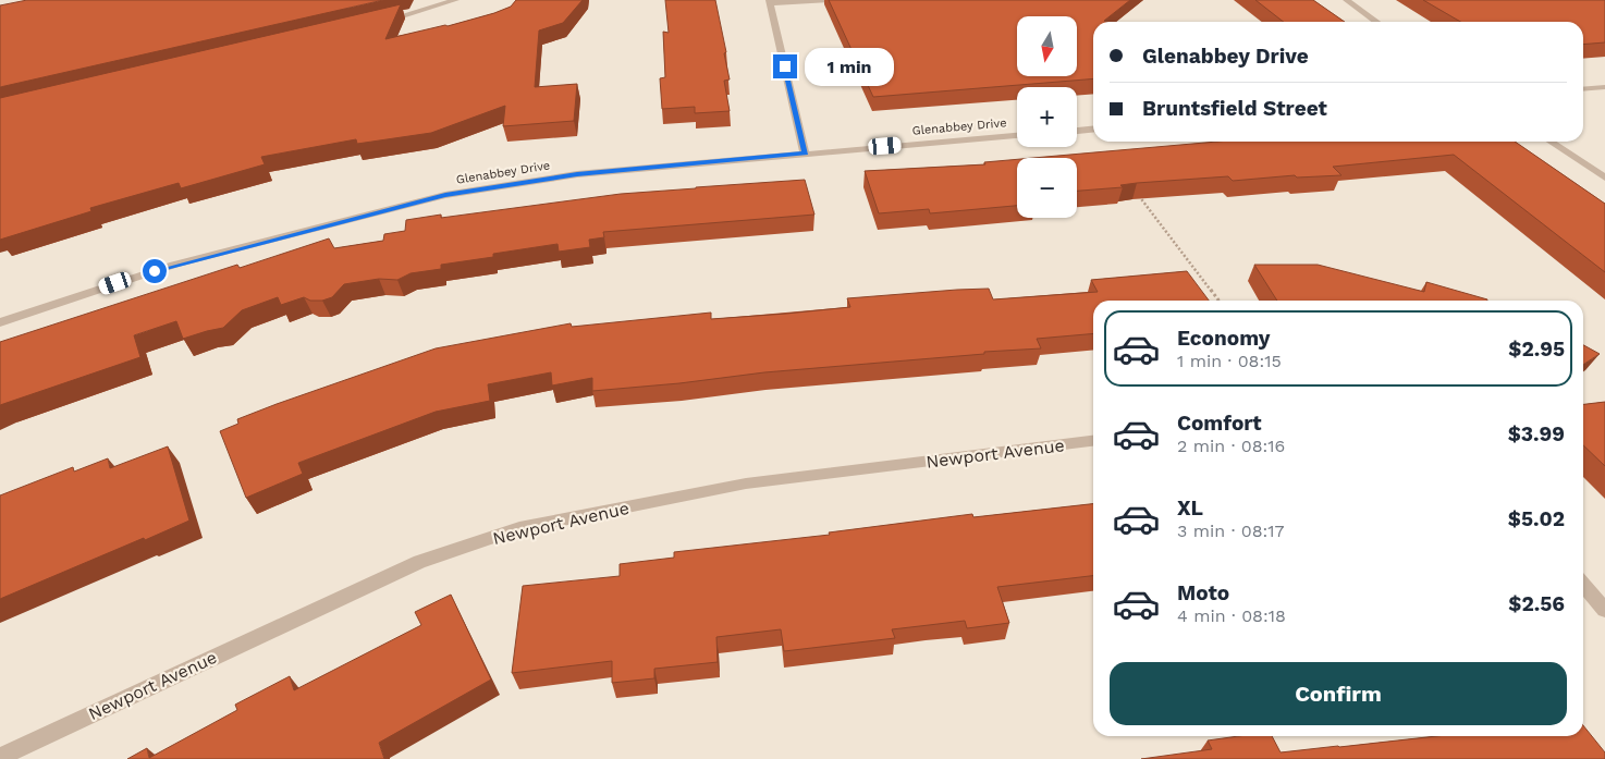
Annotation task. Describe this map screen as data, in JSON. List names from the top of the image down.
{
  "streets": {
    "street": ["Glenabbey Drive", "Newport Avenue"]
  },
  "north": "bottom",
  "page": {
    "map_buttons": ["+", "−"],
    "banner": ["Glenabbey Drive", "Bruntsfield Street"],
    "bubble": "1 min",
    "list": [
      {
        "name": "Economy",
        "note": "1 min · 08:15",
        "value": "$2.95"
      },
      {
        "name": "Comfort",
        "note": "2 min · 08:16",
        "value": "$3.99"
      },
      {
        "name": "XL",
        "note": "3 min · 08:17",
        "value": "$5.02"
      },
      {
        "name": "Moto",
        "note": "4 min · 08:18",
        "value": "$2.56"
      }
    ],
    "buttons": "Confirm"
  }
}
